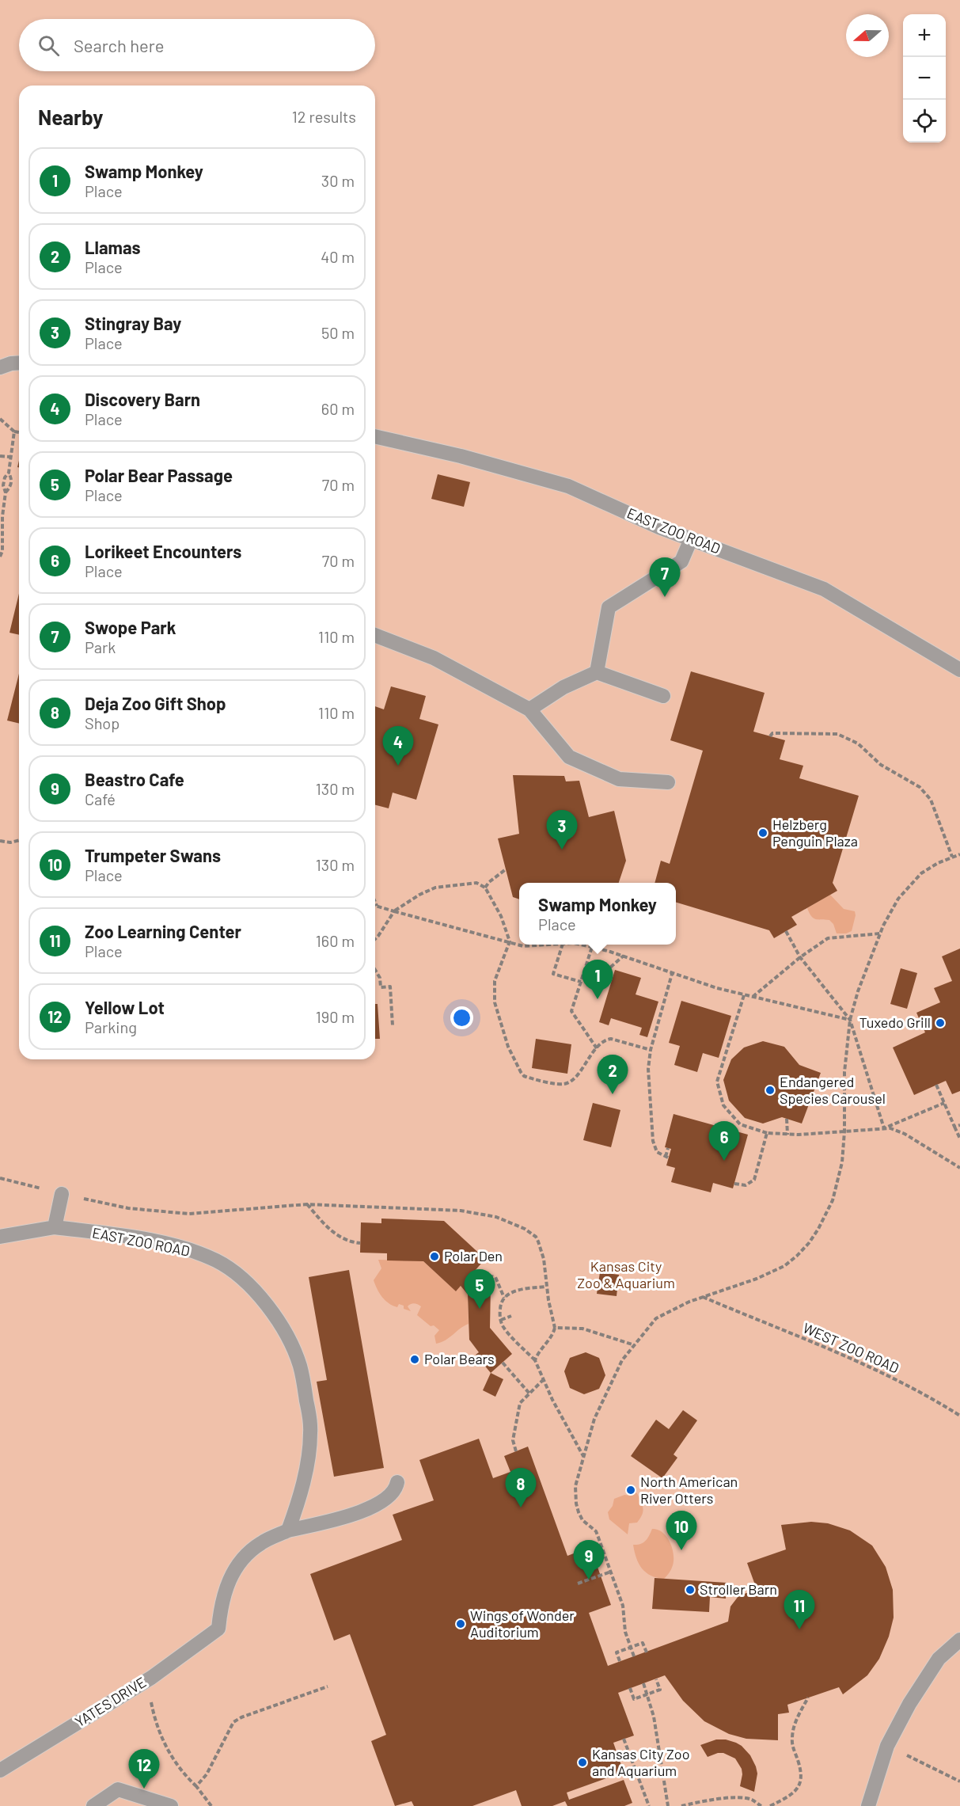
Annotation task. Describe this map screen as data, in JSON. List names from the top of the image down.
{
  "streets": {
    "lane": ["EAST ZOO ROAD", "YATES DRIVE"],
    "path": ["WEST ZOO ROAD"]
  },
  "crossings": [
    ["EAST ZOO ROAD", "YATES DRIVE"]
  ],
  "parks": ["Kansas City Zoo & Aquarium"],
  "places": [
    "Helzberg Penguin Plaza",
    "Tuxedo Grill",
    "Endangered Species Carousel",
    "Polar Den",
    "Polar Bears",
    "North American River Otters",
    "Stroller Barn",
    "Wings of Wonder Auditorium",
    "Kansas City Zoo and Aquarium"
  ],
  "north": "left",
  "page": {
    "map_buttons": ["+", "−"],
    "search": "Search here",
    "heading": ["Nearby", "12 results"],
    "list": [
      {
        "mark": "1",
        "name": "Swamp Monkey",
        "note": "Place",
        "value": "30 m"
      },
      {
        "mark": "2",
        "name": "Llamas",
        "note": "Place",
        "value": "40 m"
      },
      {
        "mark": "3",
        "name": "Stingray Bay",
        "note": "Place",
        "value": "50 m"
      },
      {
        "mark": "4",
        "name": "Discovery Barn",
        "note": "Place",
        "value": "60 m"
      },
      {
        "mark": "5",
        "name": "Polar Bear Passage",
        "note": "Place",
        "value": "70 m"
      },
      {
        "mark": "6",
        "name": "Lorikeet Encounters",
        "note": "Place",
        "value": "70 m"
      },
      {
        "mark": "7",
        "name": "Swope Park",
        "note": "Park",
        "value": "110 m"
      },
      {
        "mark": "8",
        "name": "Deja Zoo Gift Shop",
        "note": "Shop",
        "value": "110 m"
      },
      {
        "mark": "9",
        "name": "Beastro Cafe",
        "note": "Café",
        "value": "130 m"
      },
      {
        "mark": "10",
        "name": "Trumpeter Swans",
        "note": "Place",
        "value": "130 m"
      },
      {
        "mark": "11",
        "name": "Zoo Learning Center",
        "note": "Place",
        "value": "160 m"
      },
      {
        "mark": "12",
        "name": "Yellow Lot",
        "note": "Parking",
        "value": "190 m"
      }
    ],
    "pins": [
      "7",
      "4",
      "3",
      "1",
      "2",
      "6",
      "5",
      "8",
      "10",
      "9",
      "11",
      "12"
    ],
    "popup": ["Swamp Monkey", "Place"]
  }
}
